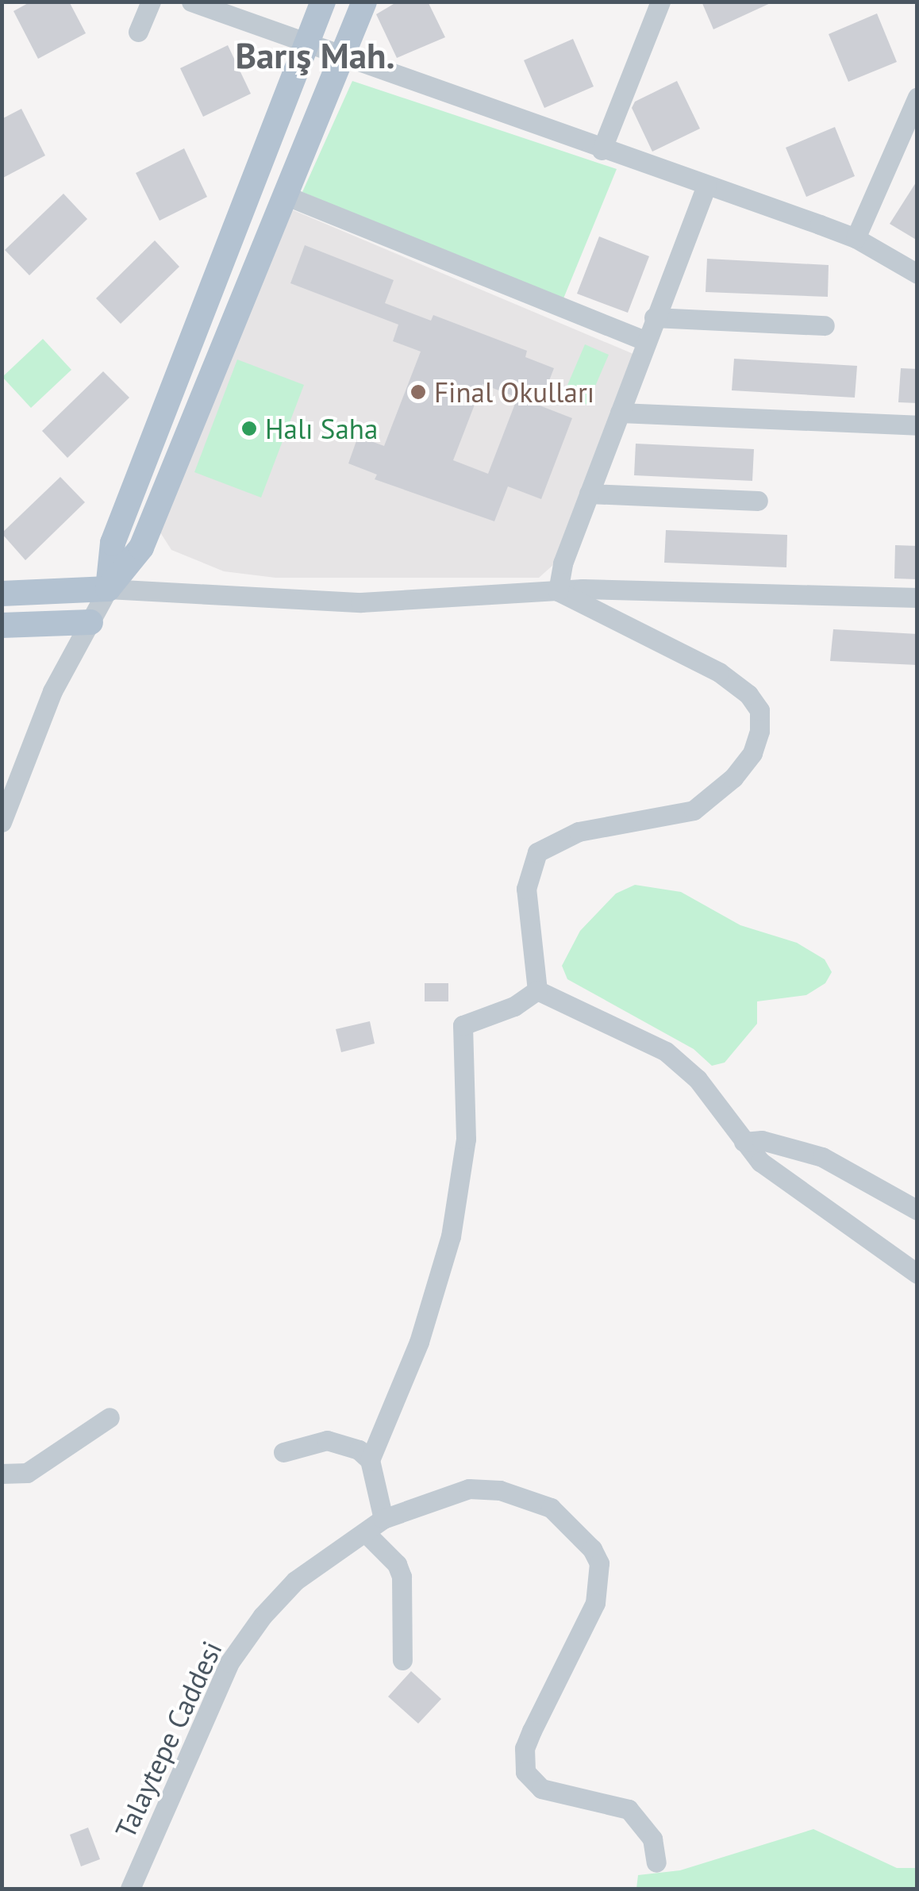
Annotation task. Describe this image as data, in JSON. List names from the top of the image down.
{
  "streets": {
    "street": ["Talaytepe Caddesi"]
  },
  "districts": ["Barış Mah."],
  "places": ["Final Okulları", "Halı Saha"]
}
